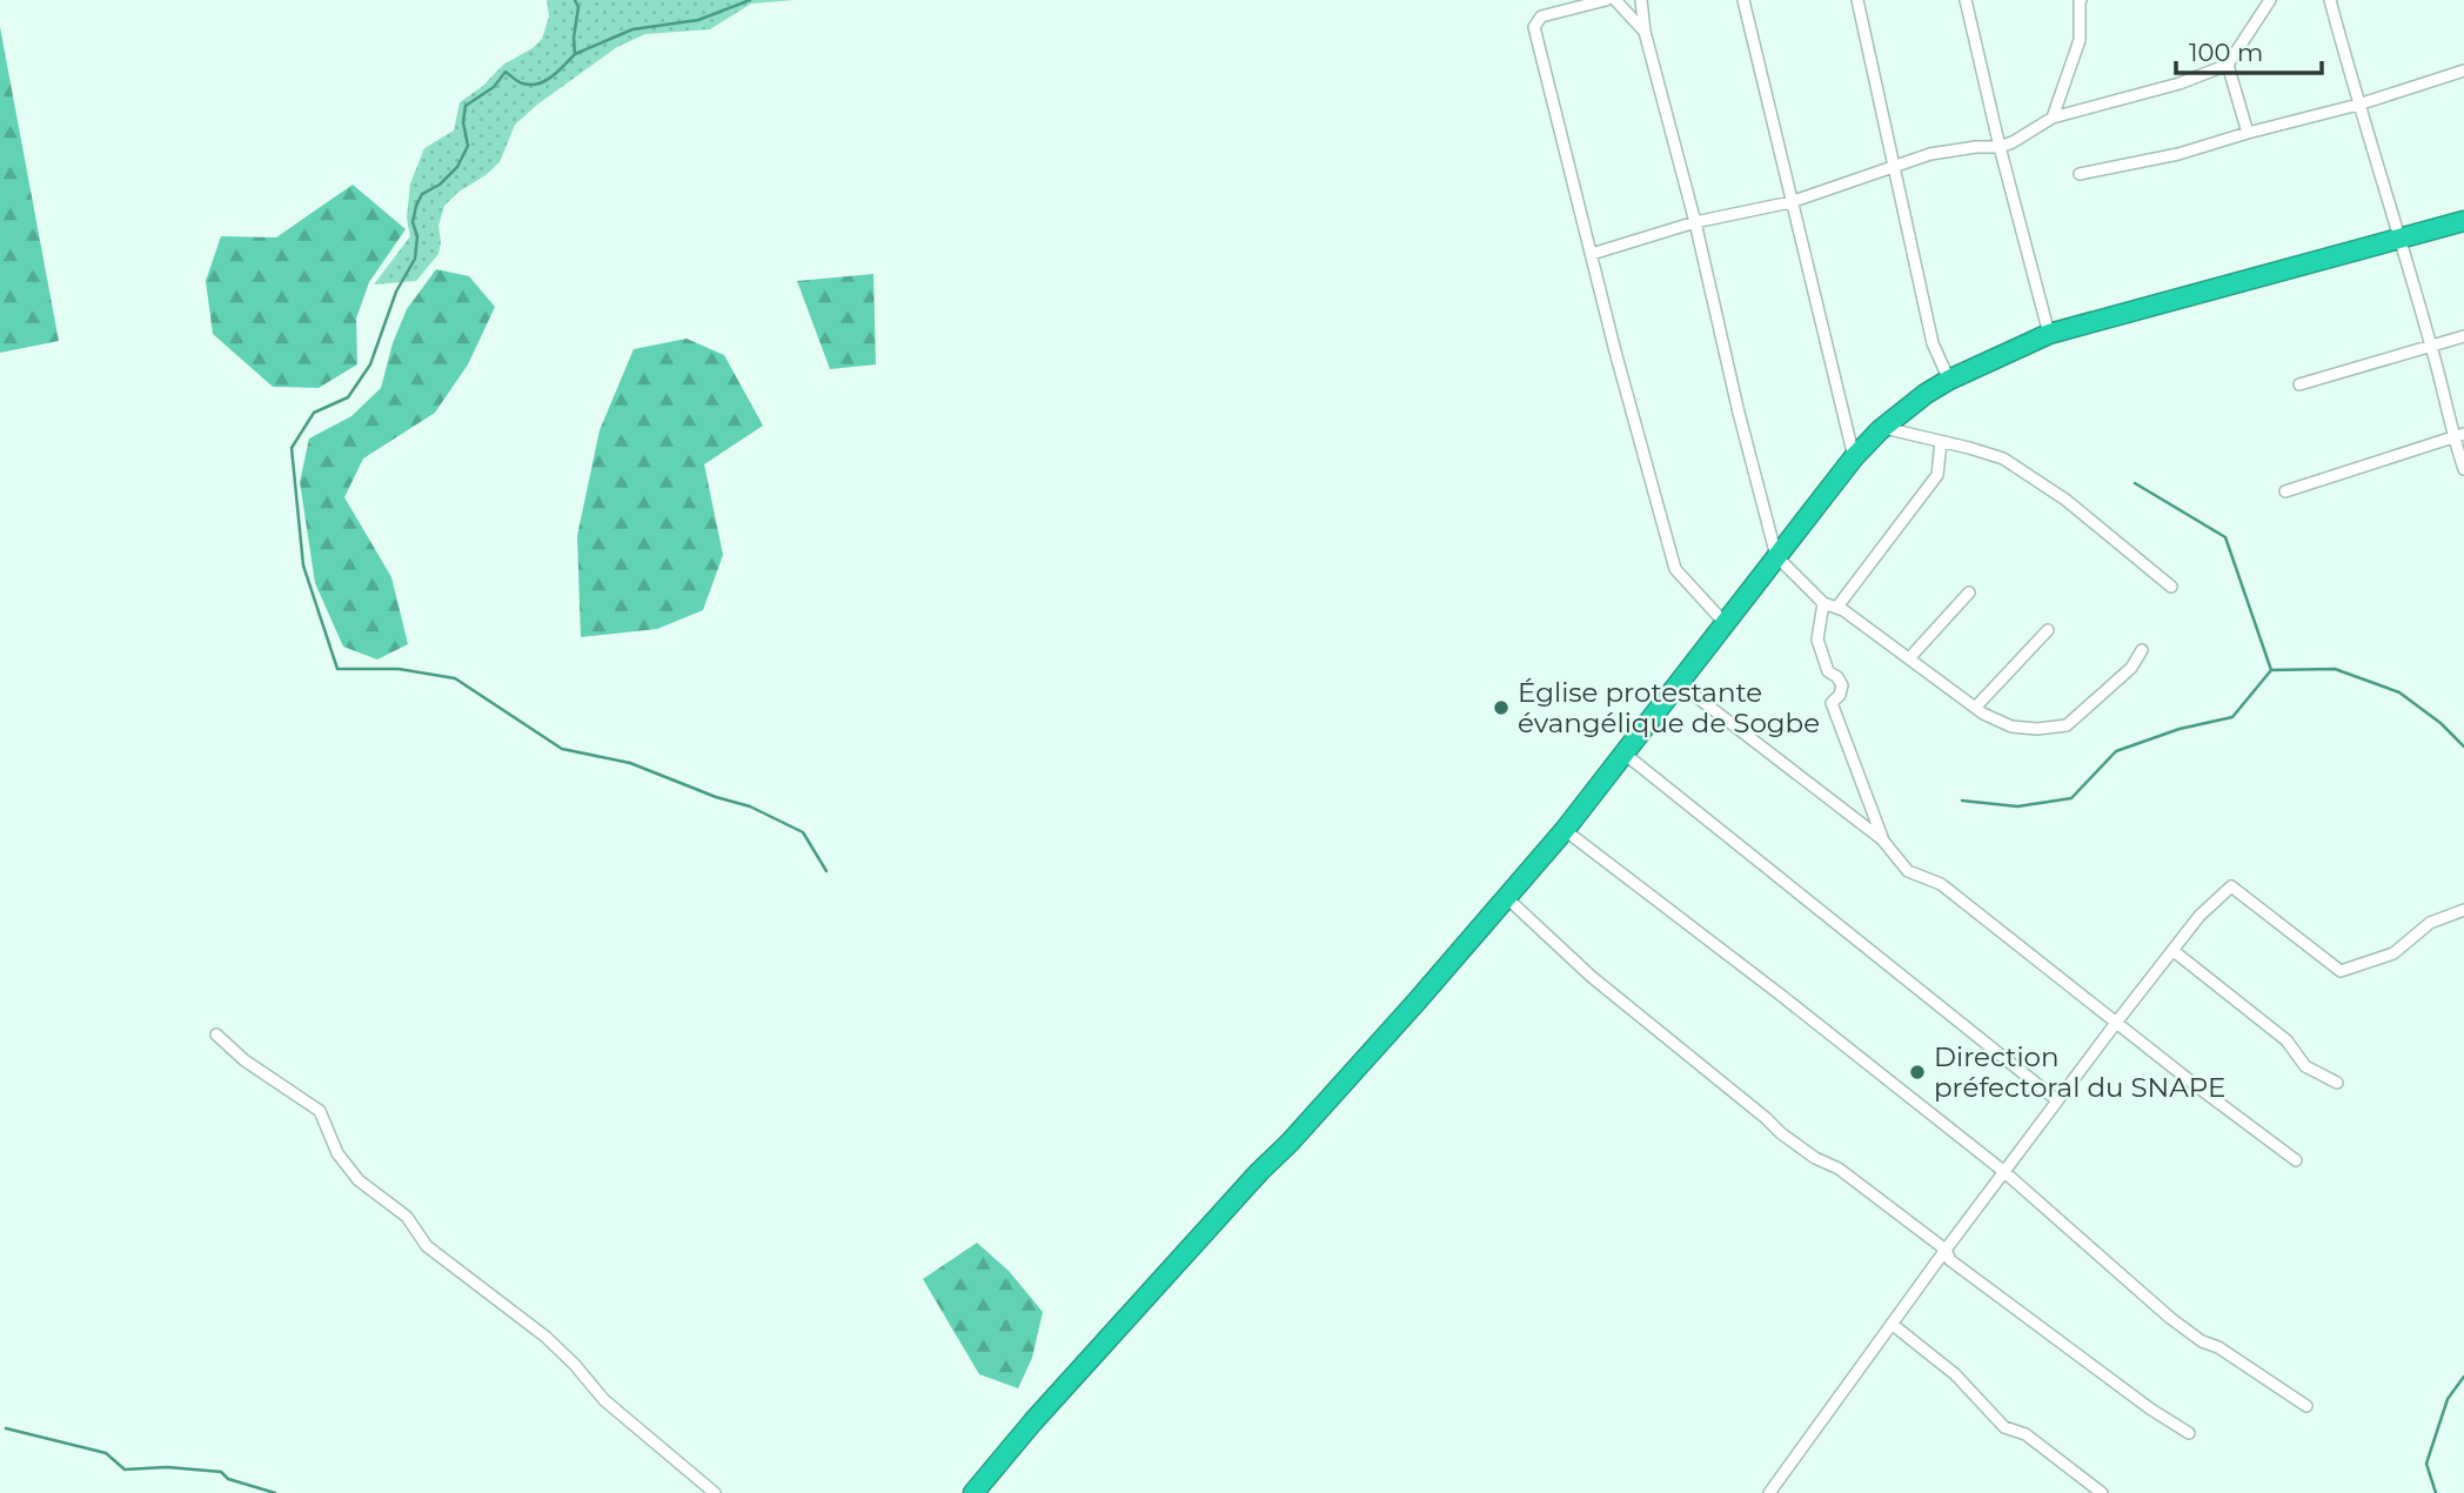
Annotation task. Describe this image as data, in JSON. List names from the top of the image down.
{
  "places": ["Église protestante évangélique de Sogbe", "Direction préfectoral du SNAPE"],
  "scale_bar": "100 m"
}
